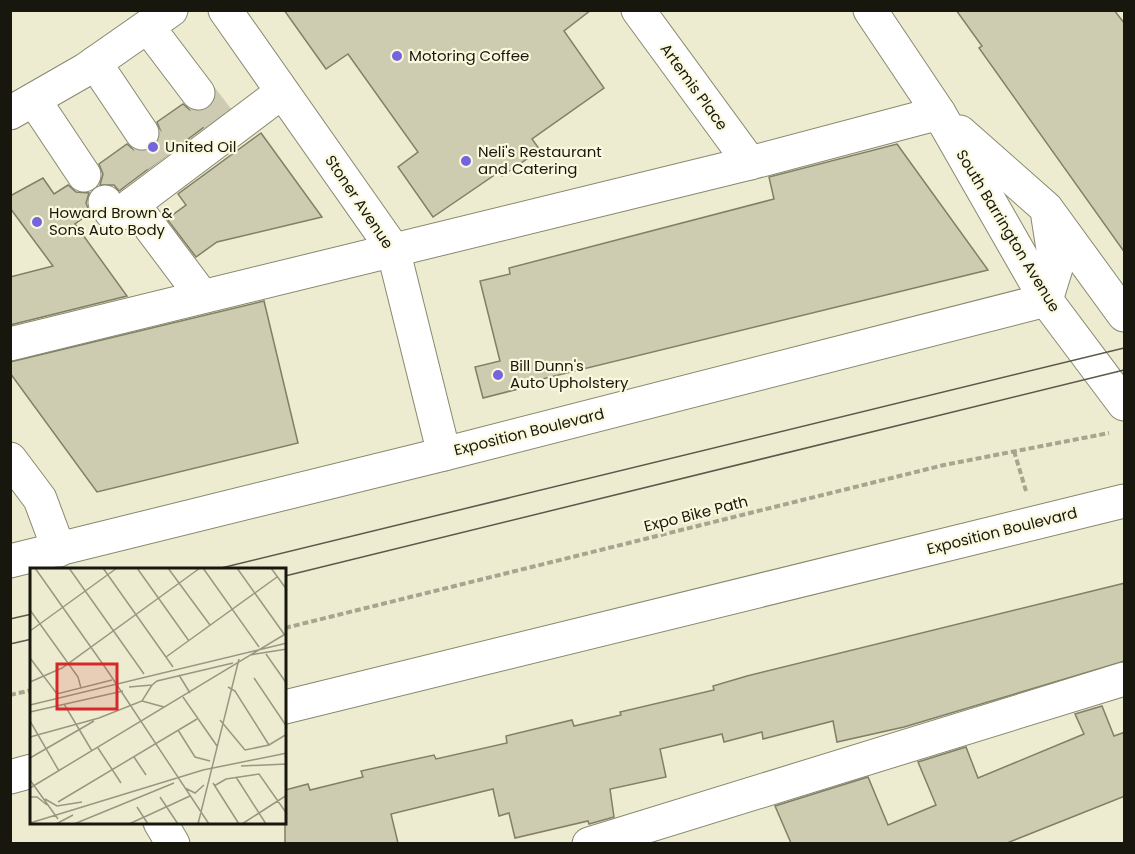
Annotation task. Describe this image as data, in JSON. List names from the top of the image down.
{
  "streets": {
    "street": [
      "Artemis Place",
      "Stoner Avenue",
      "South Barrington Avenue",
      "Exposition Boulevard"
    ],
    "path": ["Expo Bike Path"]
  },
  "crossings": [
    ["Stoner Avenue", "Exposition Boulevard"],
    ["South Barrington Avenue", "Exposition Boulevard"],
    ["South Barrington Avenue", "Expo Bike Path"]
  ],
  "places": [
    "Motoring Coffee",
    "United Oil",
    "Neli's Restaurant and Catering",
    "Howard Brown & Sons Auto Body",
    "Bill Dunn's Auto Upholstery"
  ]
}
